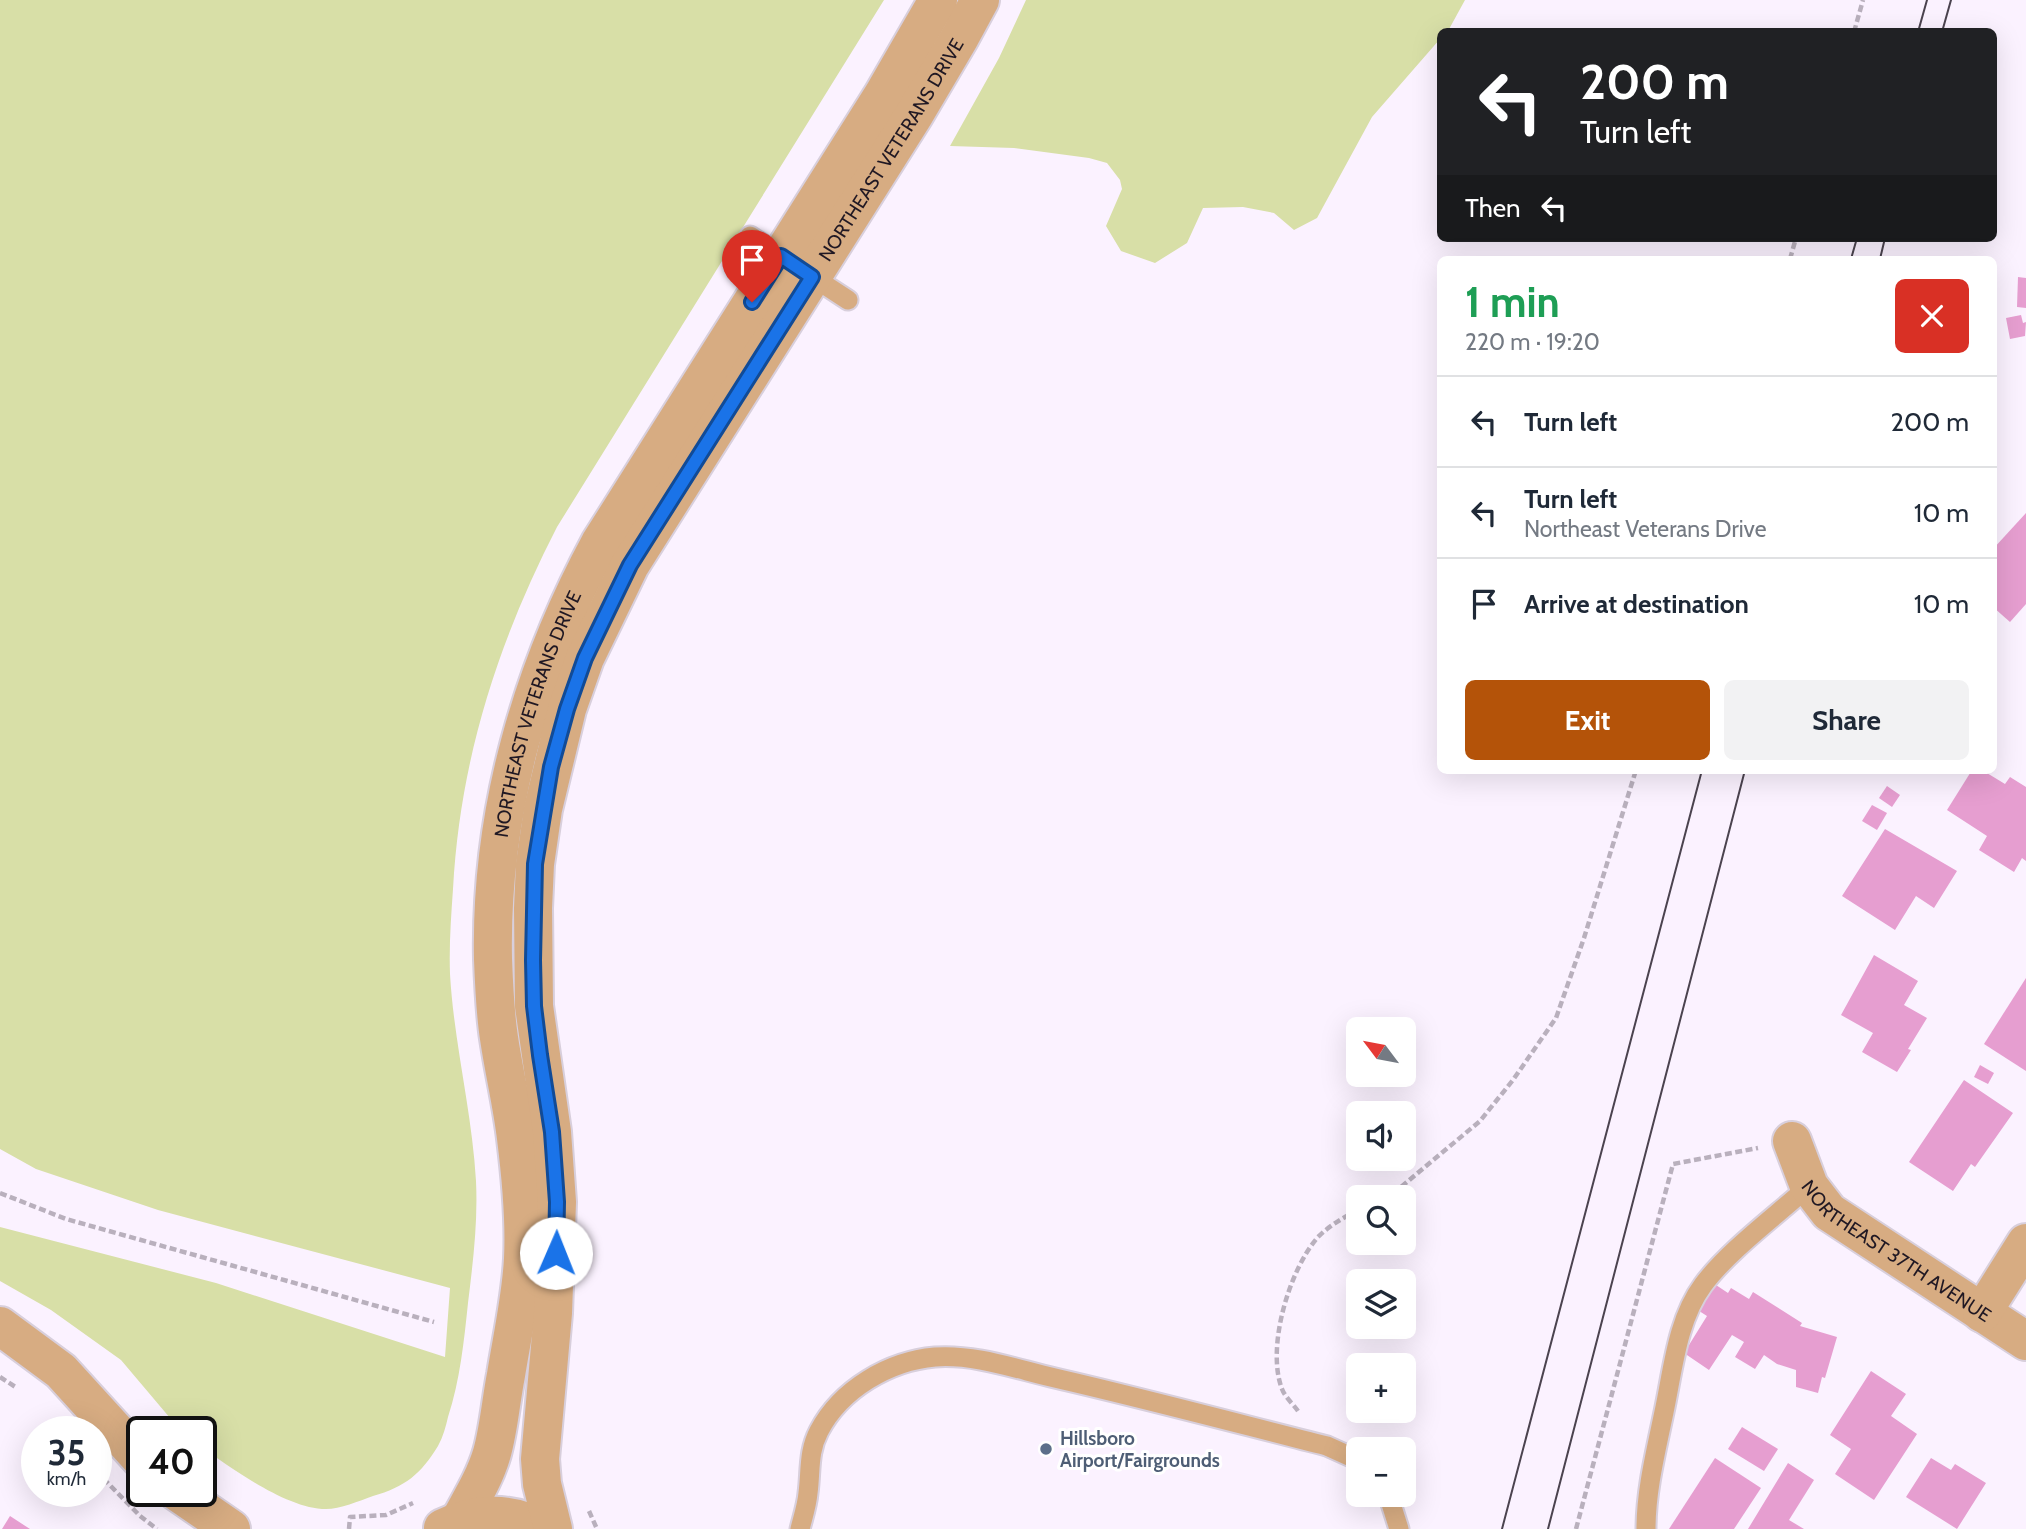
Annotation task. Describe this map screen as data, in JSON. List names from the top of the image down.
{
  "streets": {
    "street": ["NORTHEAST VETERANS DRIVE", "NORTHEAST 37TH AVENUE"]
  },
  "places": ["Hillsboro Airport/Fairgrounds"],
  "north": "top left",
  "page": {
    "turn": ["200 m", "Turn left"],
    "then": "Then",
    "heading": ["1 min", "220 m · 19:20"],
    "list": [
      {
        "name": "Turn left",
        "value": "200 m"
      },
      {
        "name": "Turn left",
        "note": "Northeast Veterans Drive",
        "value": "10 m"
      },
      {
        "name": "Arrive at destination",
        "value": "10 m"
      }
    ],
    "buttons": ["Exit", "Share"],
    "map_buttons": ["+", "−"],
    "speed": "35 km/h",
    "limit": "40"
  }
}
